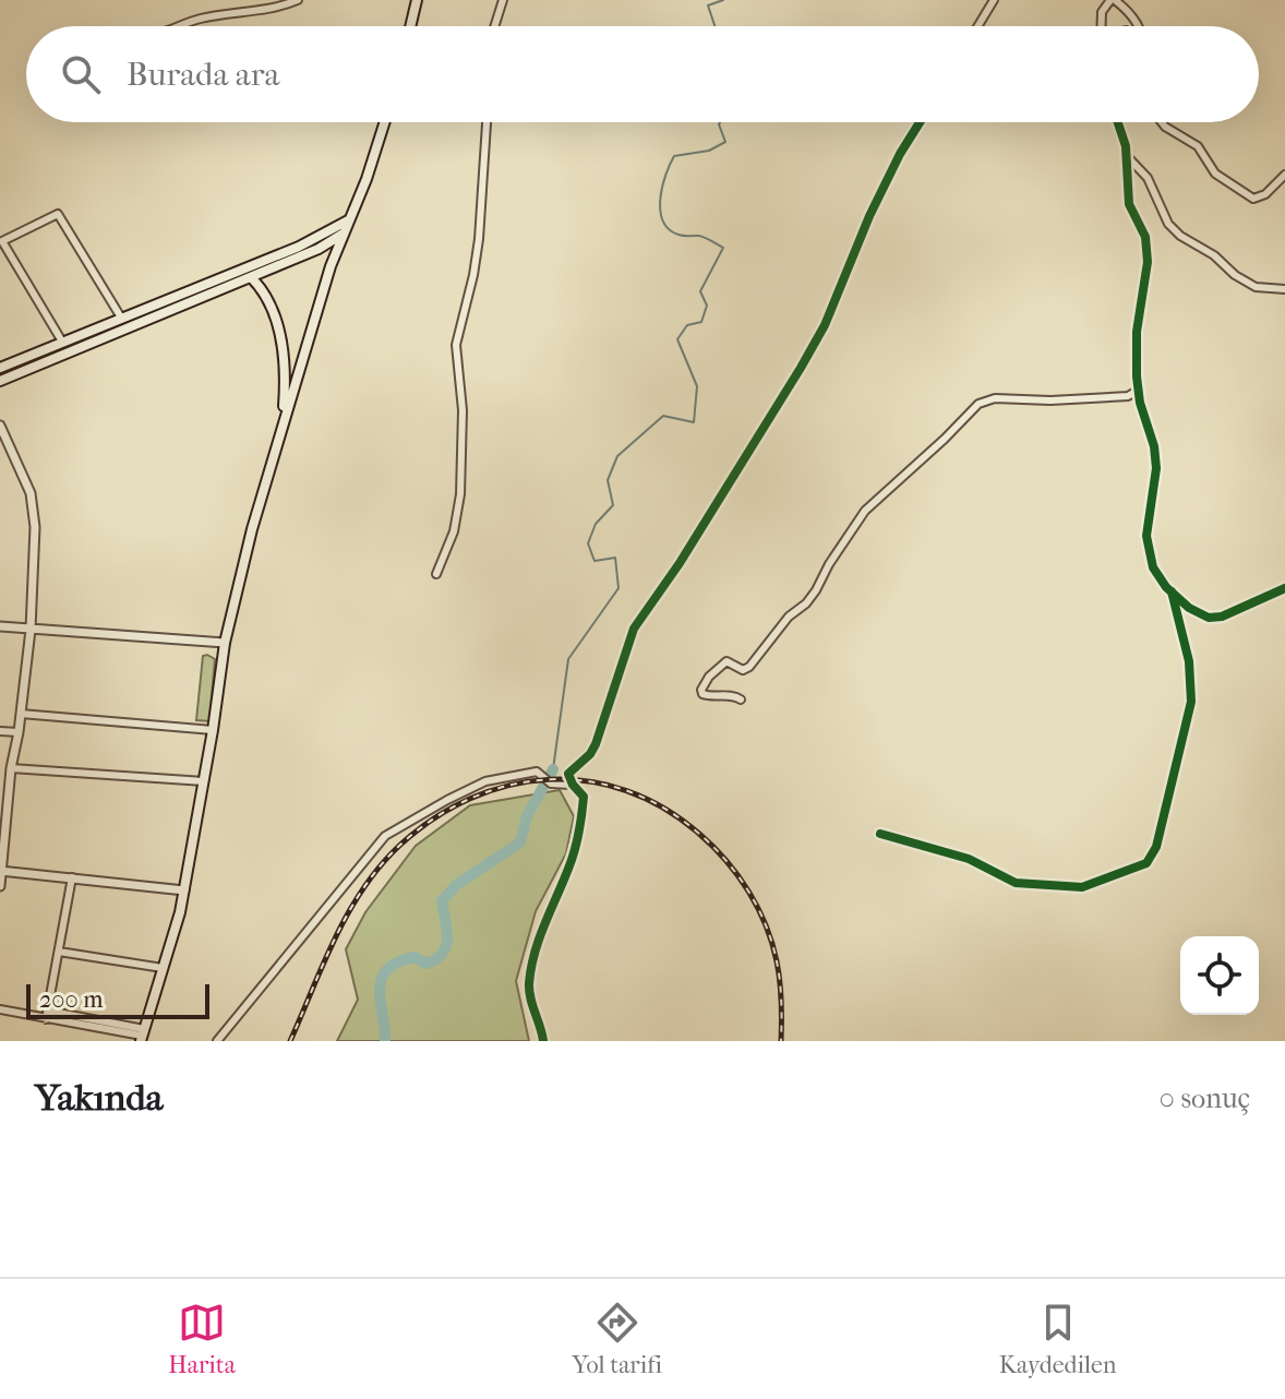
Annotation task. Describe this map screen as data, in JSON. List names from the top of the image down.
{
  "scale_bar": "200 m",
  "page": {
    "search": "Burada ara",
    "scale": "200 m",
    "heading": ["Yakında", "0 sonuç"],
    "nav": ["Harita", "Yol tarifi", "Kaydedilen"]
  }
}
